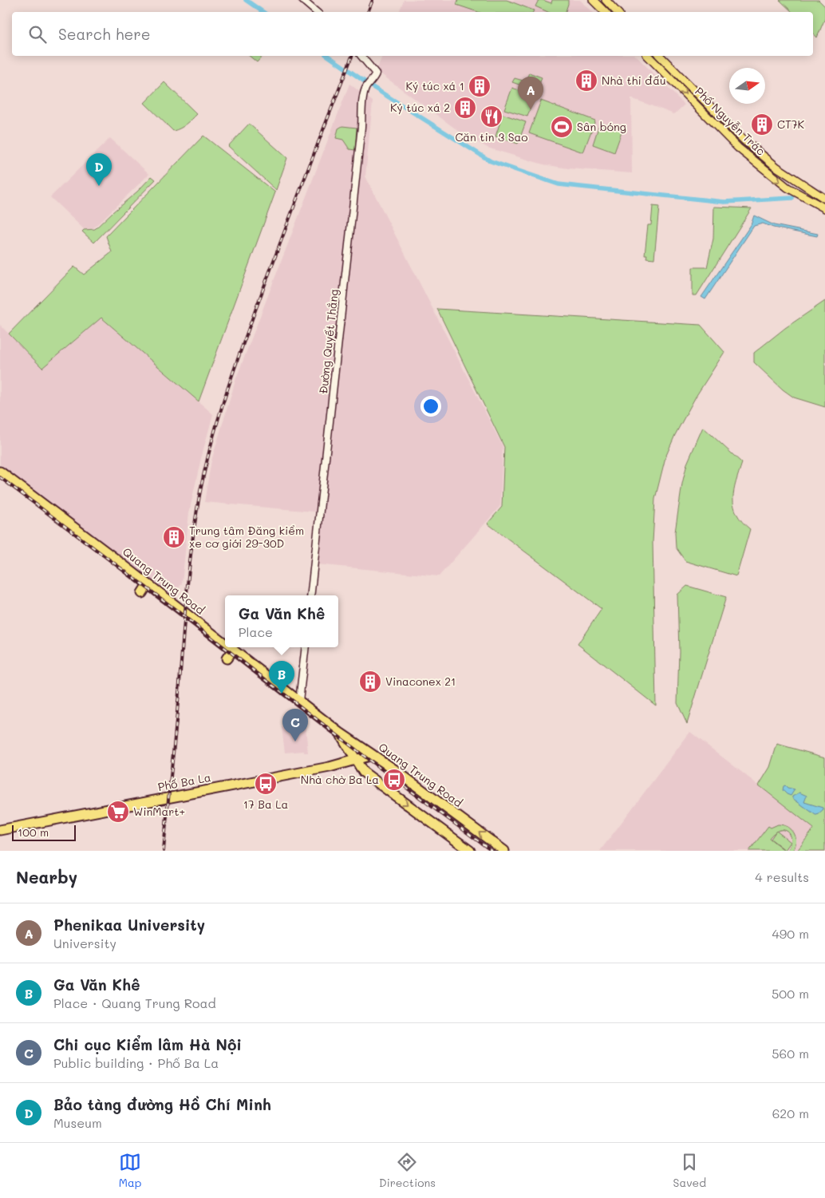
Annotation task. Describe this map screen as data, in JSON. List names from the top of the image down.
{
  "streets": {
    "highway": ["Quang Trung Road", "Phố Ba La"],
    "main road": ["Phố Nguyễn Trác"],
    "street": ["Đường Quyết Thắng"]
  },
  "crossings": [
    ["Quang Trung Road", "Phố Ba La"]
  ],
  "places": {
    "building": [
      "Nhà thi đấu",
      "Ký túc xá 1",
      "Ký túc xá 2",
      "CT7K",
      "Trung tâm Đăng kiểm xe cơ giới 29-30D",
      "Vinaconex 21"
    ],
    "restaurant": ["Căn tin 3 Sao"],
    "sports": ["Sân bóng"],
    "bus stop": ["Nhà chờ Ba La", "17 Ba La"],
    "supermarket": ["WinMart+"]
  },
  "scale_bar": "100 m",
  "north": "right",
  "page": {
    "search": "Search here",
    "pins": [
      "A",
      "D",
      "B",
      "C"
    ],
    "popup": ["Ga Văn Khê", "Place"],
    "scale": "100 m",
    "heading": ["Nearby", "4 results"],
    "list": [
      {
        "mark": "A",
        "name": "Phenikaa University",
        "note": "University",
        "value": "490 m"
      },
      {
        "mark": "B",
        "name": "Ga Văn Khê",
        "note": "Place · Quang Trung Road",
        "value": "500 m"
      },
      {
        "mark": "C",
        "name": "Chi cục Kiểm lâm Hà Nội",
        "note": "Public building · Phố Ba La",
        "value": "560 m"
      },
      {
        "mark": "D",
        "name": "Bảo tàng đường Hồ Chí Minh",
        "note": "Museum",
        "value": "620 m"
      }
    ],
    "nav": ["Map", "Directions", "Saved"]
  }
}
